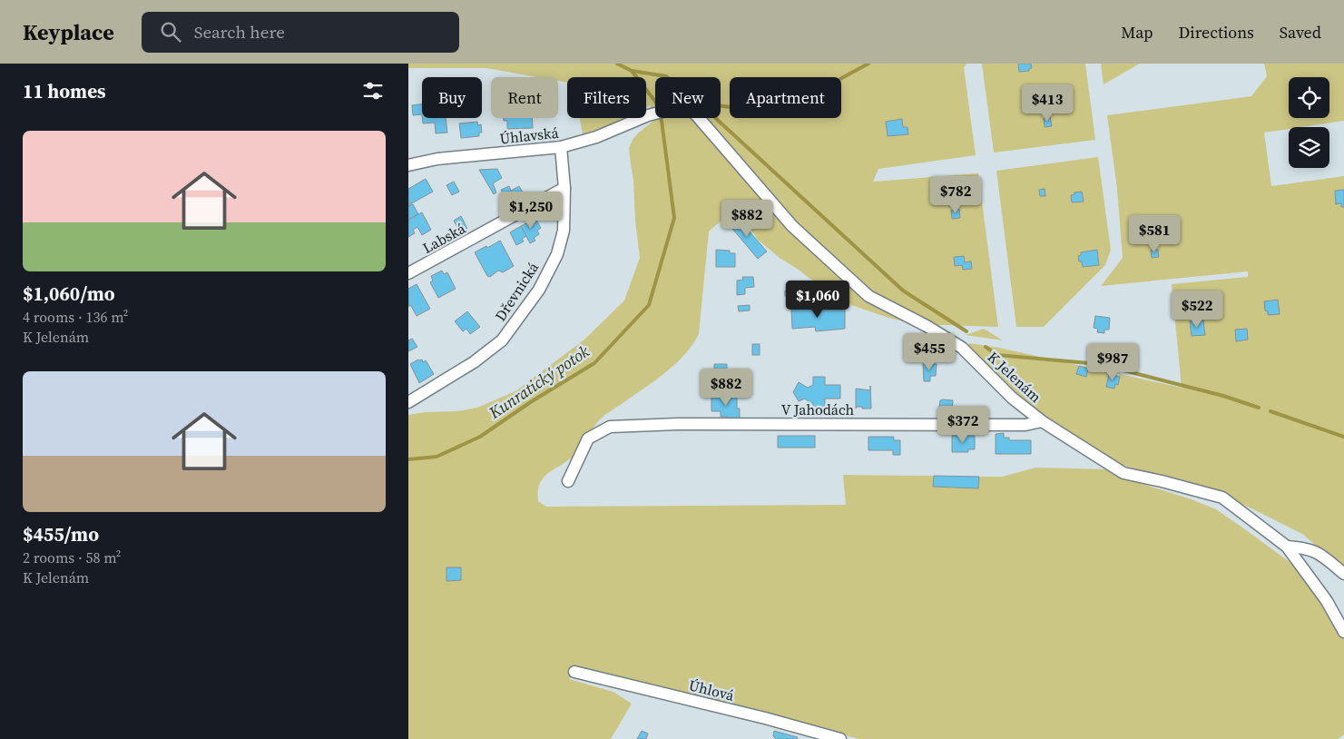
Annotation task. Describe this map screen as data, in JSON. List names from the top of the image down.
{
  "streets": {
    "street": [
      "Úhlavská",
      "Labská",
      "Dřevnická",
      "K Jelenám",
      "V Jahodách",
      "Úhlová"
    ]
  },
  "crossings": [
    ["Úhlavská", "Dřevnická"],
    ["Labská", "Dřevnická"],
    ["K Jelenám", "V Jahodách"]
  ],
  "water": ["Kunratický potok"],
  "page": {
    "header": "Keyplace",
    "search": "Search here",
    "nav": ["Map", "Directions", "Saved"],
    "heading": "11 homes",
    "chip": [
      "Buy",
      "Rent",
      "Filters",
      "New",
      "Apartment"
    ],
    "price": [
      "$413",
      "$782",
      "$1,250",
      "$882",
      "$581",
      "$1,060",
      "$522",
      "$455",
      "$987",
      "$882",
      "$372"
    ],
    "list": [
      {
        "name": "$1,060/mo",
        "note": "4 rooms · 136 m² · K Jelenám"
      },
      {
        "name": "$455/mo",
        "note": "2 rooms · 58 m² · K Jelenám"
      }
    ]
  }
}
